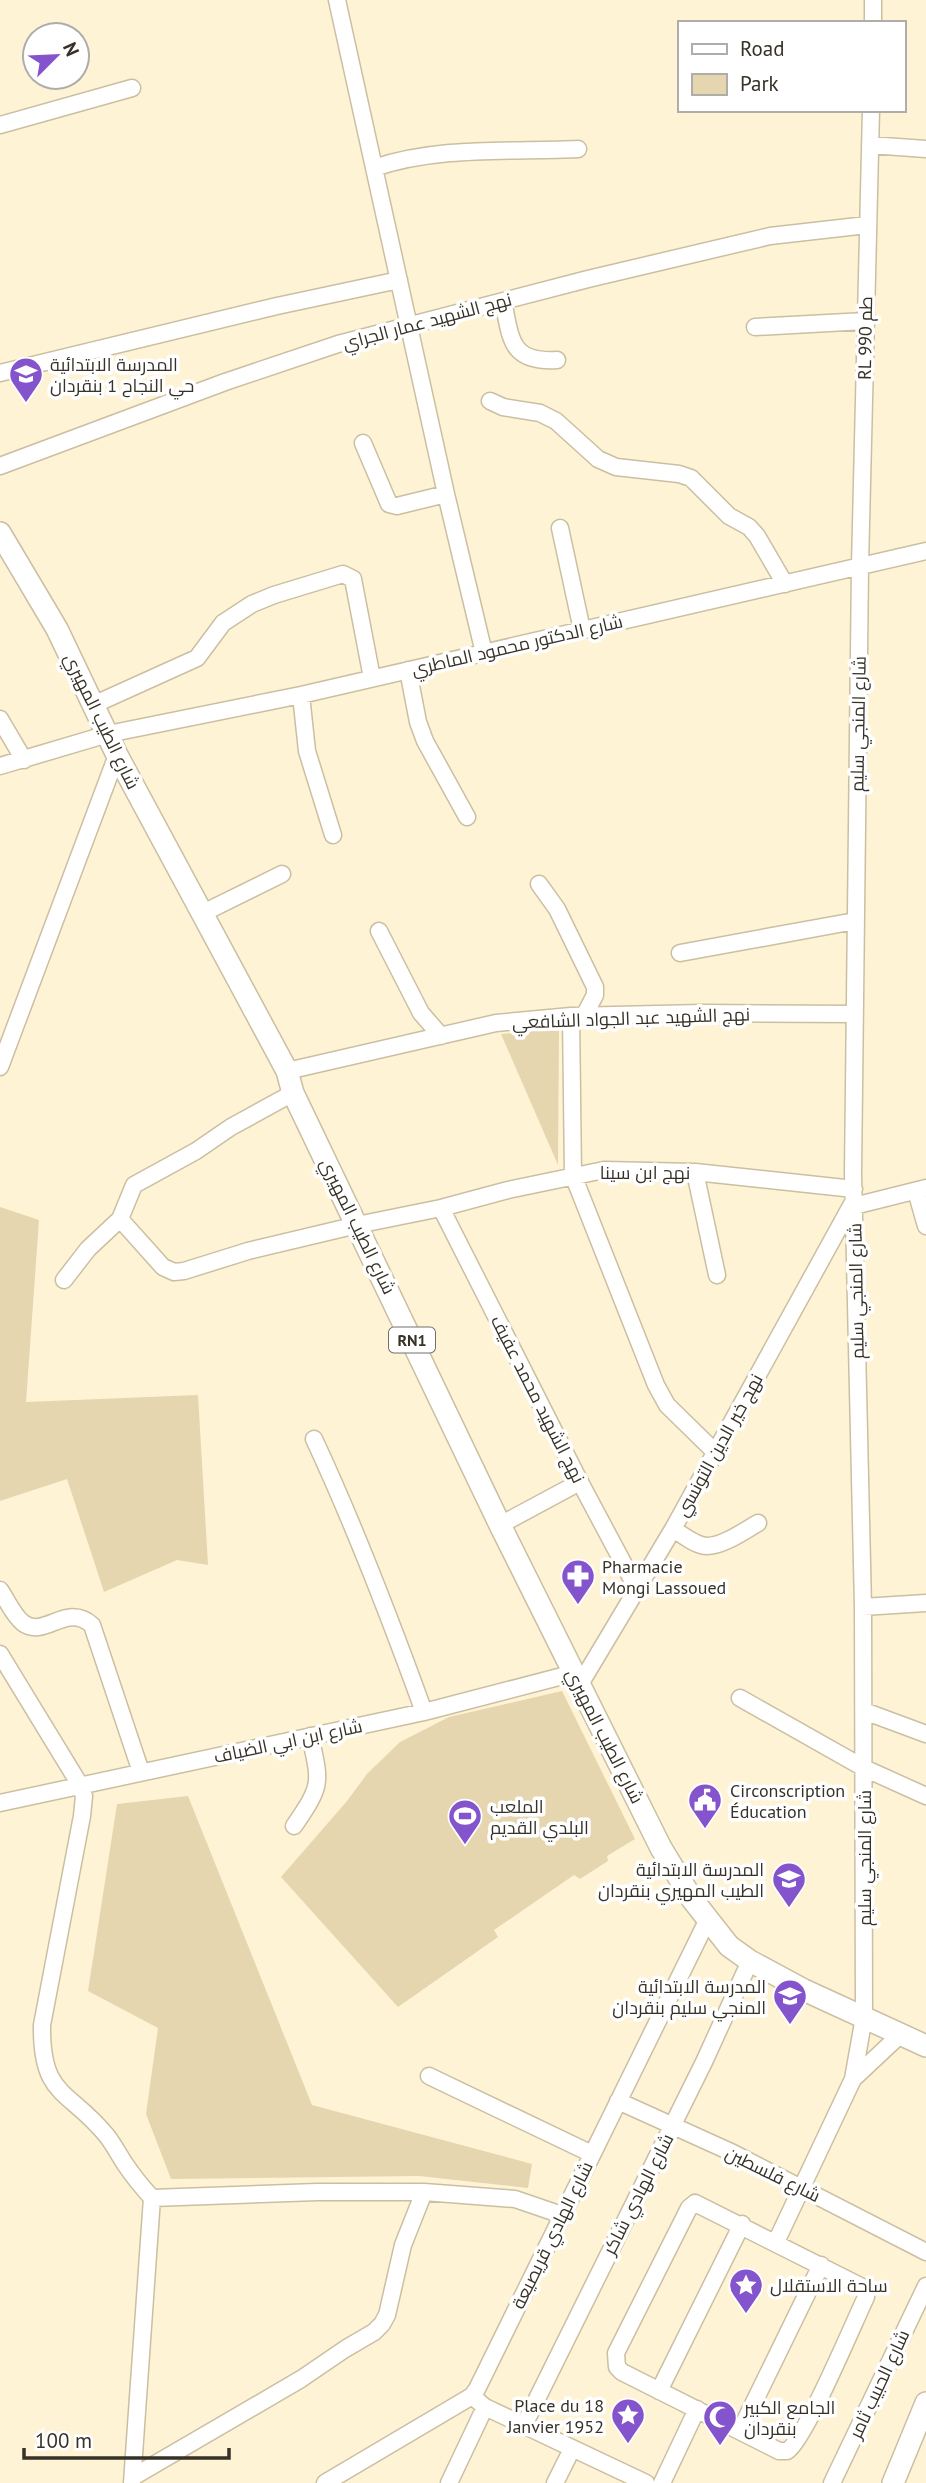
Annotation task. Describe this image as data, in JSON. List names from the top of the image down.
{
  "streets": {
    "main road": ["شارع الطيب المهيري", "RN1"],
    "street": [
      "نهج الشهيد عمار الجراي",
      "RL طم 990",
      "شارع الدكتور محمود الماطري",
      "شارع المنجي سليم",
      "نهج الشهيد عبد الجواد الشافعي",
      "نهج ابن سينا",
      "نهج الشهيد محمد عفيف",
      "نهج خير الدين التونسي",
      "شارع ابن ابي الضياف",
      "شارع فلسطين",
      "شارع الهادي شاكر",
      "شارع الهادي قريصيعة",
      "شارع الحبيب ثامر"
    ]
  },
  "crossings": [
    ["نهج الشهيد عمار الجراي", "RL طم 990"],
    ["RL طم 990", "شارع الدكتور محمود الماطري"],
    ["RL طم 990", "شارع المنجي سليم"],
    ["شارع الدكتور محمود الماطري", "شارع الطيب المهيري"],
    ["شارع الدكتور محمود الماطري", "شارع المنجي سليم"],
    ["شارع الطيب المهيري", "شارع المنجي سليم"],
    ["شارع الطيب المهيري", "نهج الشهيد عبد الجواد الشافعي"],
    ["شارع الطيب المهيري", "نهج ابن سينا"],
    ["شارع الطيب المهيري", "نهج خير الدين التونسي"],
    ["شارع الطيب المهيري", "شارع ابن ابي الضياف"],
    ["شارع الطيب المهيري", "شارع الهادي شاكر"],
    ["شارع الطيب المهيري", "شارع الهادي قريصيعة"],
    ["شارع المنجي سليم", "نهج الشهيد عبد الجواد الشافعي"],
    ["شارع المنجي سليم", "نهج ابن سينا"],
    ["شارع المنجي سليم", "نهج خير الدين التونسي"],
    ["نهج ابن سينا", "نهج الشهيد محمد عفيف"],
    ["نهج ابن سينا", "نهج خير الدين التونسي"],
    ["نهج الشهيد محمد عفيف", "نهج خير الدين التونسي"],
    ["نهج خير الدين التونسي", "شارع ابن ابي الضياف"],
    ["شارع فلسطين", "شارع الهادي شاكر"],
    ["شارع فلسطين", "شارع الهادي قريصيعة"]
  ],
  "places": {
    "school or university": ["المدرسة الابتدائية حي النجاح 1 بنقردان", "المدرسة الابتدائية الطيب المهيري بنقردان", "المدرسة الابتدائية المنجي سليم بنقردان"],
    "pharmacy": ["Pharmacie Mongi Lassoued"],
    "public building": ["Circonscription Éducation"],
    "sports": ["الملعب البلدي القديم"],
    "place": ["ساحة الاستقلال", "Place du 18 Janvier 1952"],
    "mosque": ["الجامع الكبير بنقردان"]
  },
  "legend": ["Road", "Park"],
  "scale_bar": "100 m",
  "north": "top right"
}
